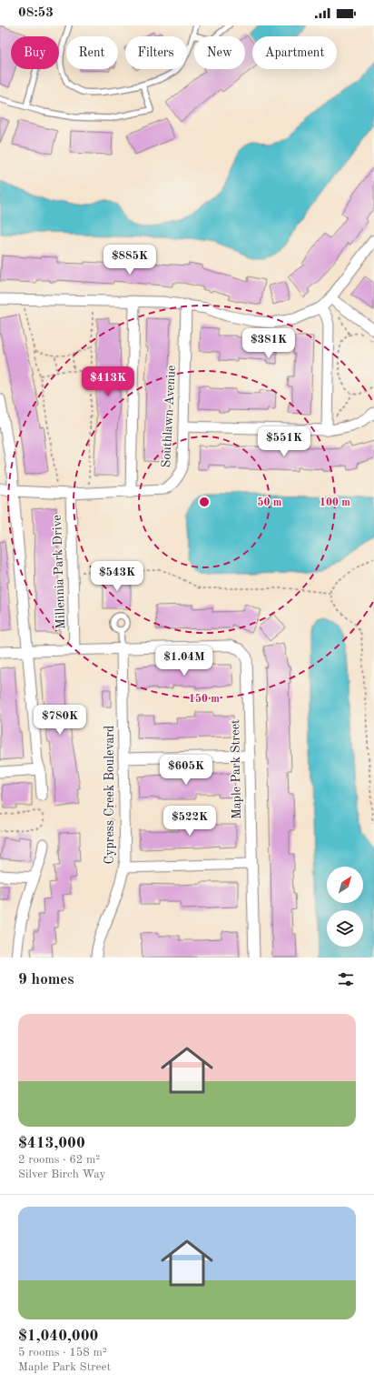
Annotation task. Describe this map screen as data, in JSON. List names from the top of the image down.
{
  "streets": {
    "street": [
      "Southlawn Avenue",
      "Millennia Park Drive",
      "Maple Park Street",
      "Cypress Creek Boulevard"
    ]
  },
  "crossings": [
    ["Southlawn Avenue", "Millennia Park Drive"],
    ["Millennia Park Drive", "Maple Park Street"],
    ["Maple Park Street", "Cypress Creek Boulevard"]
  ],
  "north": "top right",
  "page": {
    "status": "08:53",
    "chip": [
      "Buy",
      "Rent",
      "Filters",
      "New",
      "Apartment"
    ],
    "price": [
      "$885K",
      "$381K",
      "$413K",
      "$551K",
      "$543K",
      "$1.04M",
      "$780K",
      "$605K",
      "$522K"
    ],
    "heading": "9 homes",
    "list": [
      {
        "name": "$413,000",
        "note": "2 rooms · 62 m² · Silver Birch Way"
      },
      {
        "name": "$1,040,000",
        "note": "5 rooms · 158 m² · Maple Park Street"
      }
    ]
  },
  "rings": ["50 m", "100 m", "150 m"]
}
